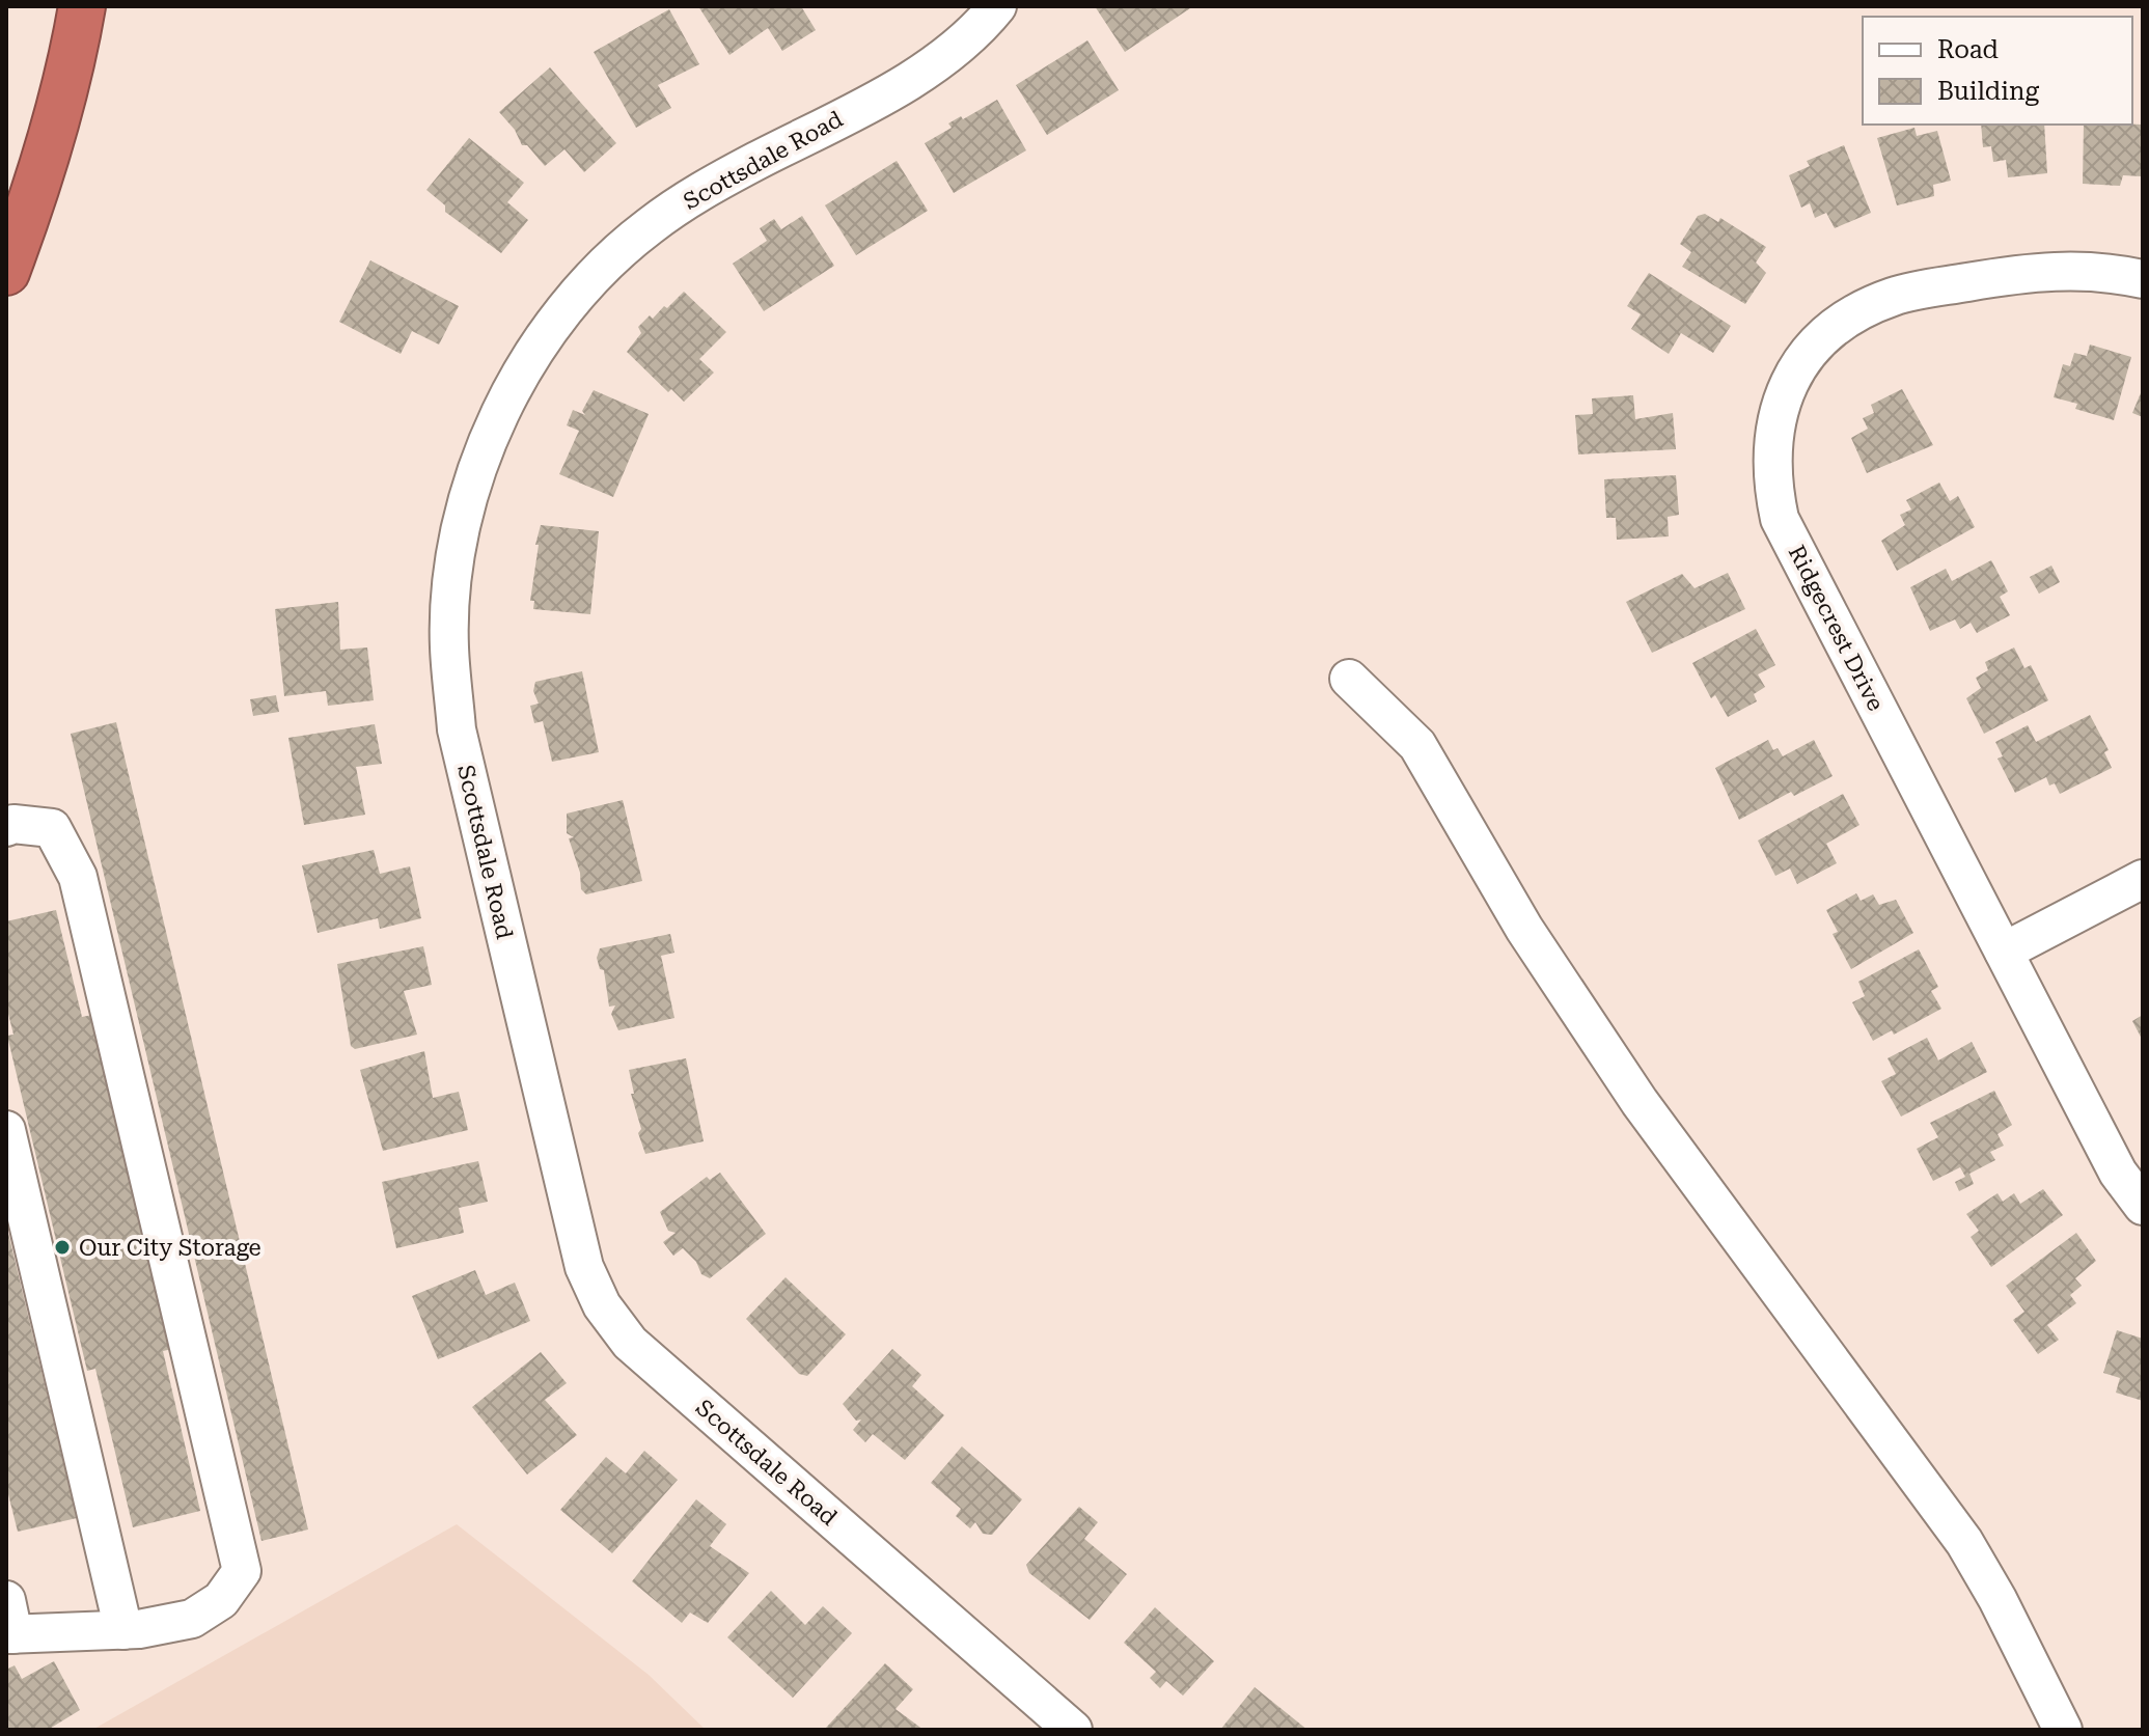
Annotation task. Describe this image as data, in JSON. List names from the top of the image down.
{
  "streets": {
    "street": ["Scottsdale Road", "Ridgecrest Drive"]
  },
  "places": ["Our City Storage"],
  "legend": ["Road", "Building"]
}
